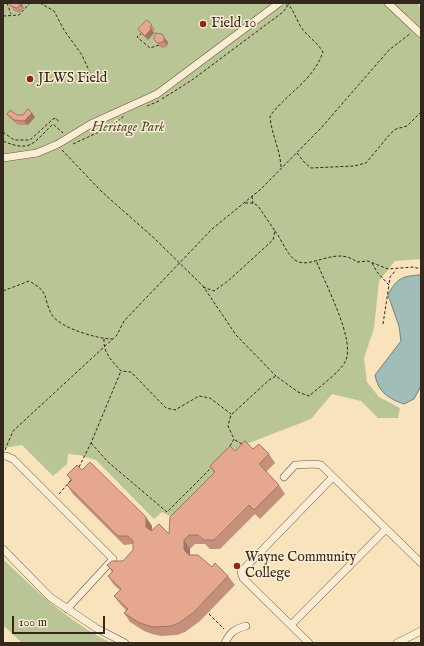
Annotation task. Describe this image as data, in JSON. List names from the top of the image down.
{
  "parks": ["Heritage Park"],
  "places": ["Field 10", "JLWS Field", "Wayne Community College"],
  "scale_bar": "100 m"
}
